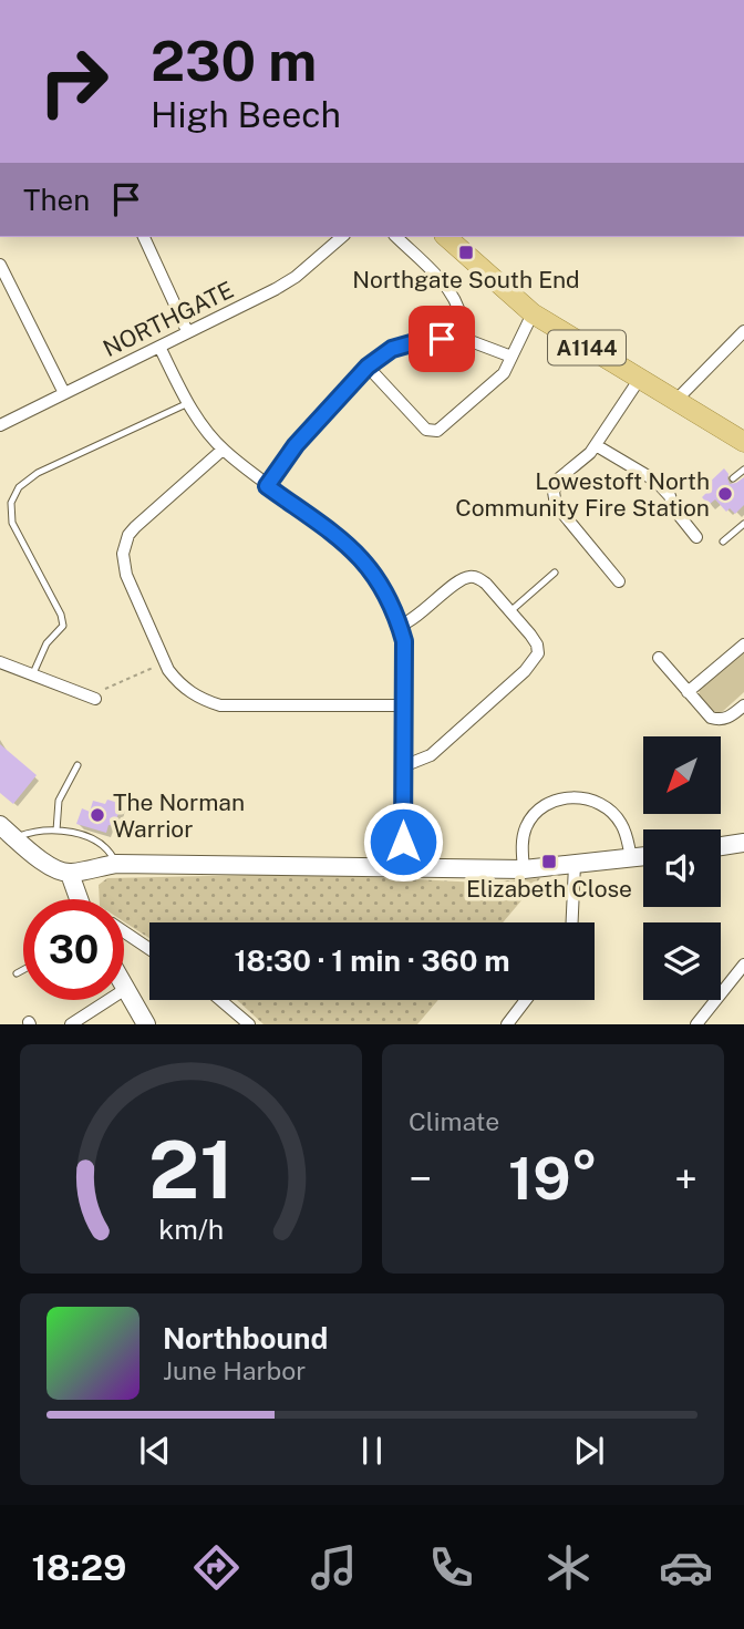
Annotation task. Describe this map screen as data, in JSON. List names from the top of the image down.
{
  "streets": {
    "main road": ["A1144"],
    "street": ["NORTHGATE"]
  },
  "places": {
    "transit": ["Northgate South End", "Elizabeth Close"],
    "other": ["Lowestoft North Community Fire Station", "The Norman Warrior"]
  },
  "north": "bottom left",
  "page": {
    "turn": ["230 m", "High Beech"],
    "then": "Then",
    "limit": "30",
    "trip": "18:30 · 1 min · 360 m",
    "tile": "Climate",
    "heat": ["−", "19°", "+"],
    "song": ["Northbound", "June Harbor"],
    "tabs": "18:29",
    "gauge": ["21", "km/h"]
  }
}
